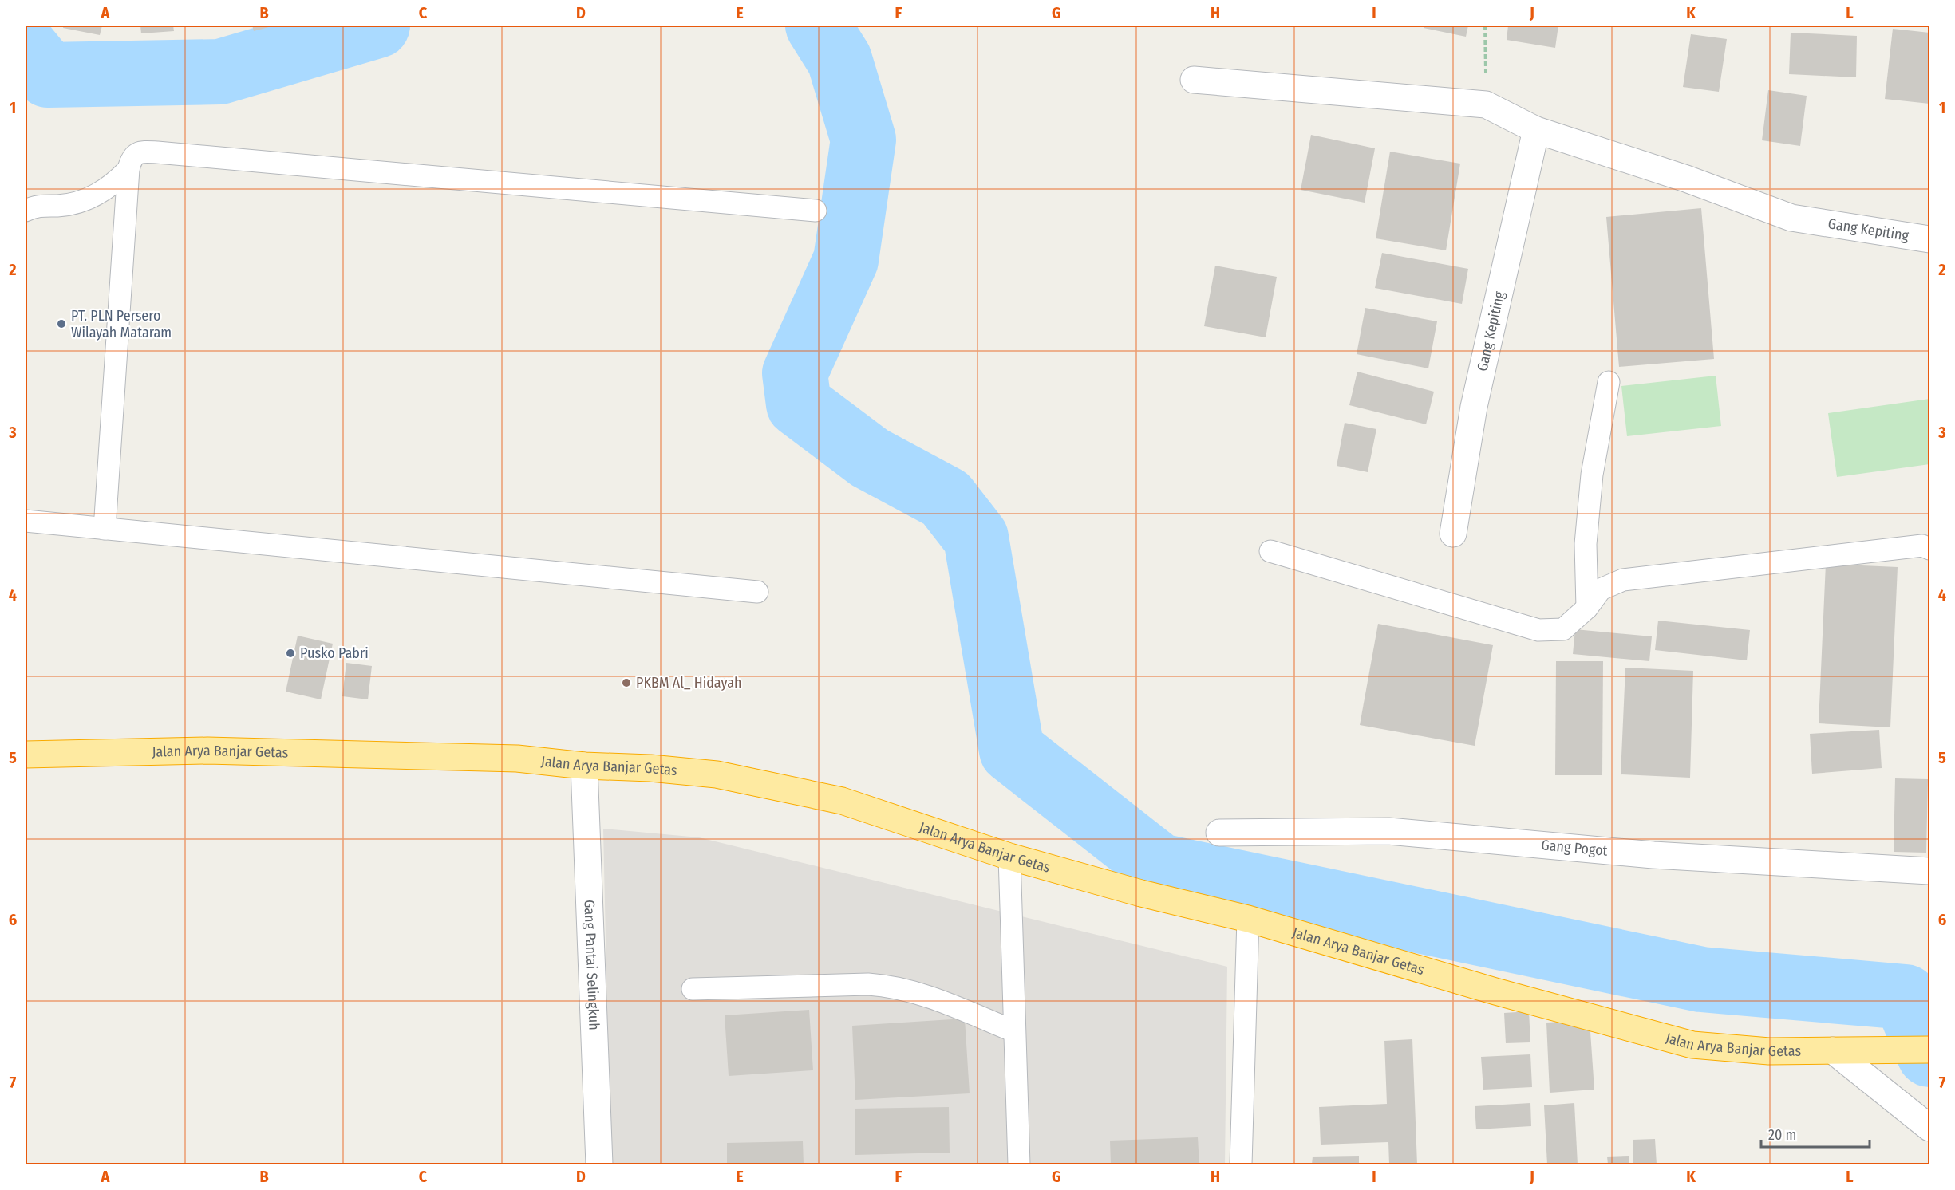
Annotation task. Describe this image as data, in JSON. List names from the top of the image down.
{
  "streets": {
    "highway": ["Jalan Arya Banjar Getas"],
    "street": ["Gang Kepiting", "Gang Pogot", "Gang Pantai Selingkuh"]
  },
  "crossings": [
    ["Jalan Arya Banjar Getas", "Gang Pantai Selingkuh"]
  ],
  "places": ["PT. PLN Persero Wilayah Mataram", "Pusko Pabri", "PKBM Al_ Hidayah"],
  "scale_bar": "20 m",
  "grid": {
    "columns": [
      "A",
      "B",
      "C",
      "D",
      "E",
      "F",
      "G",
      "H",
      "I",
      "J",
      "K",
      "L"
    ],
    "rows": [
      "1",
      "2",
      "3",
      "4",
      "5",
      "6",
      "7"
    ]
  }
}
